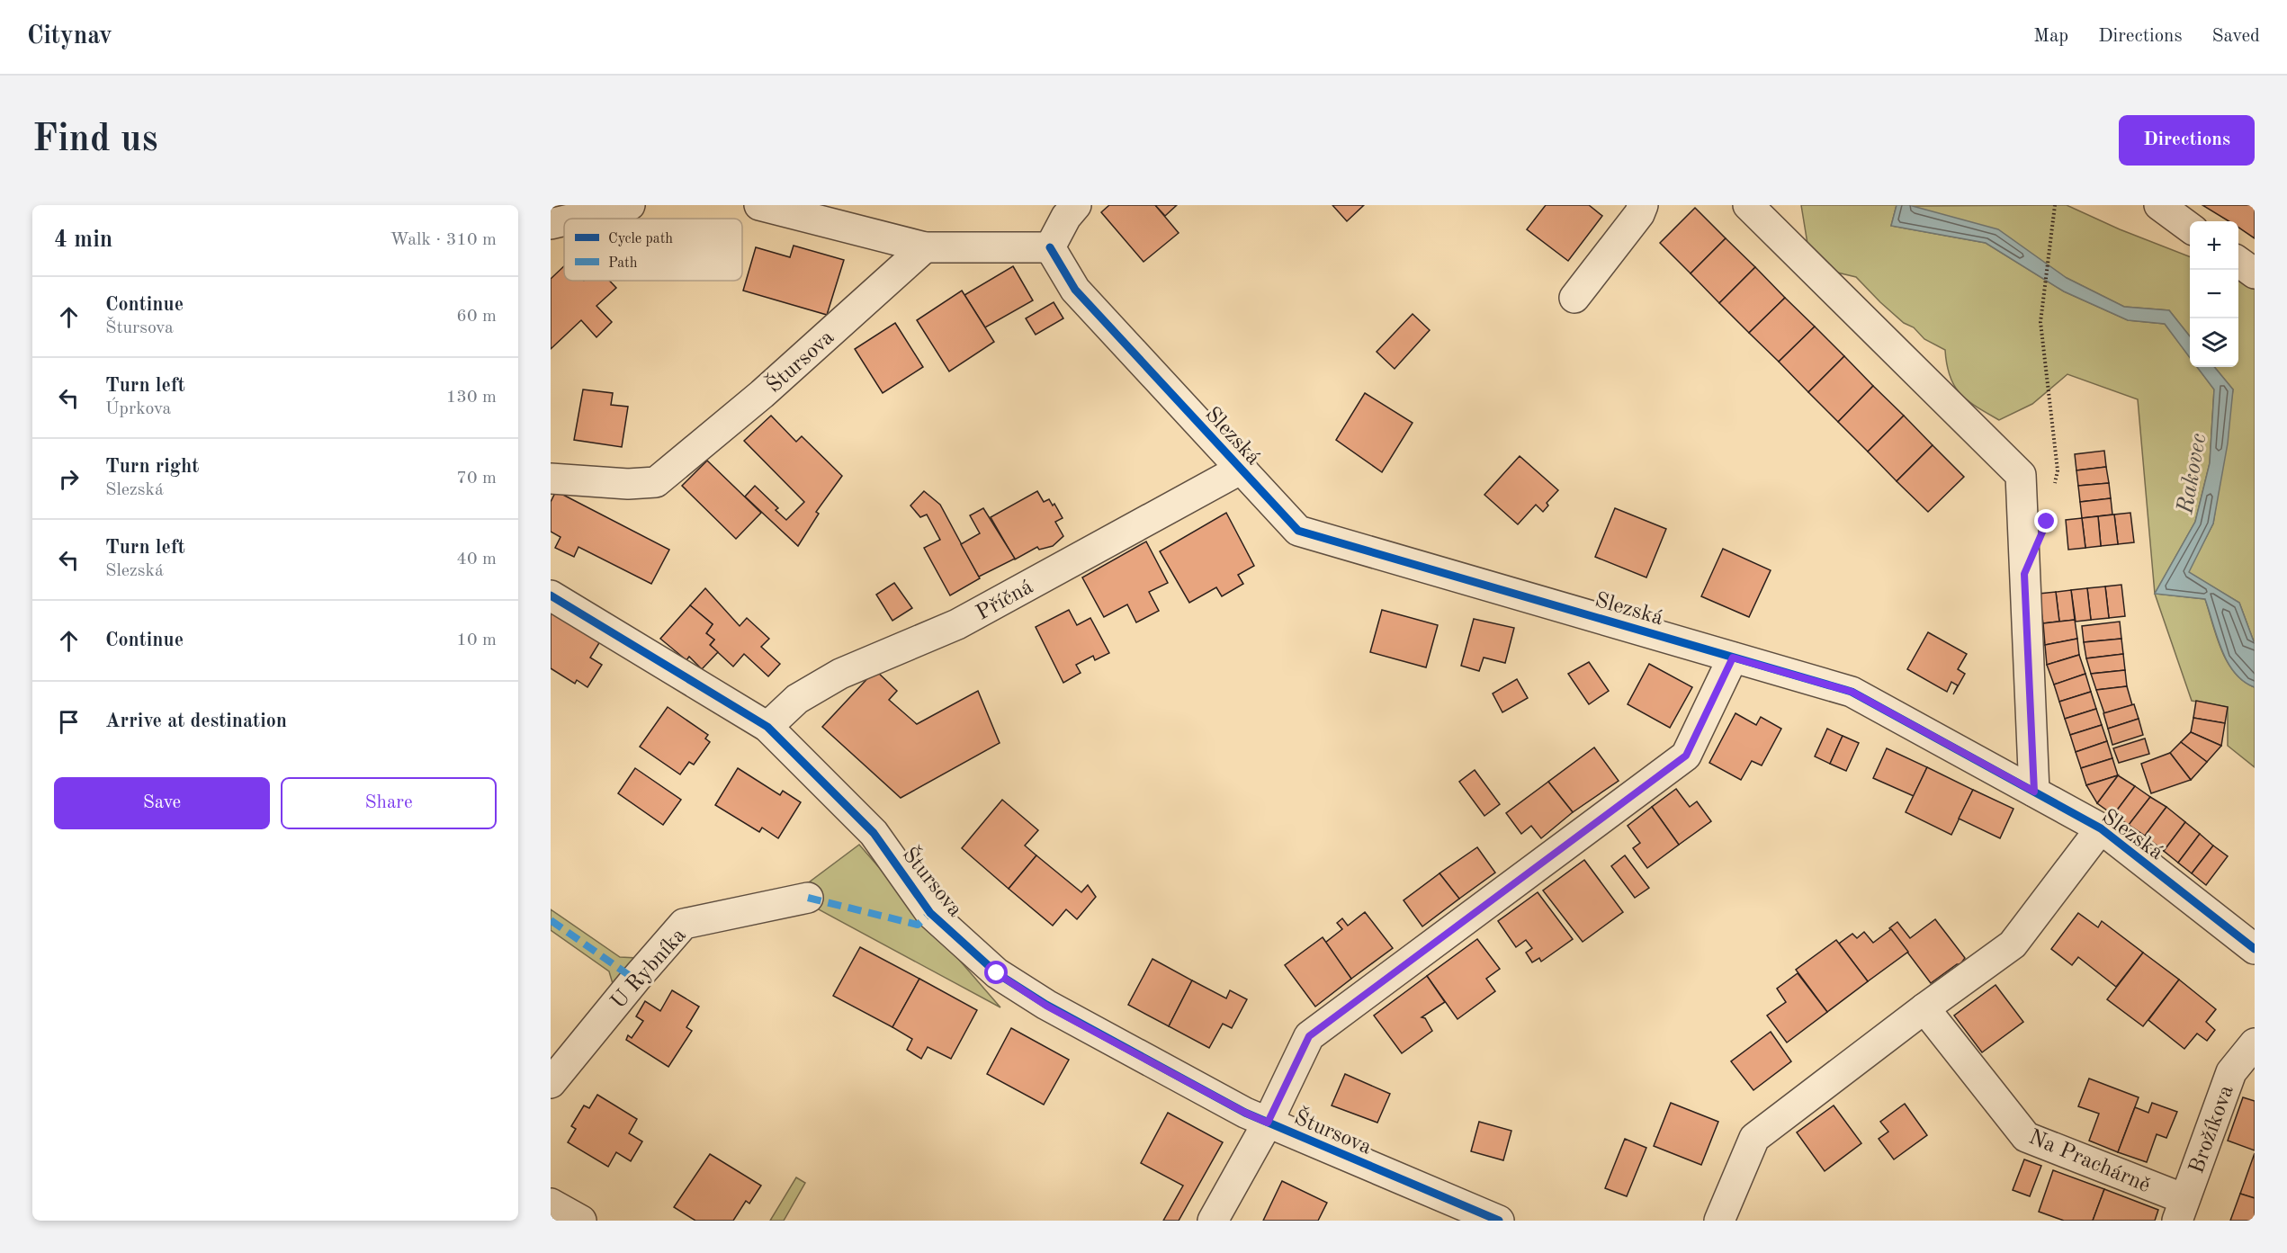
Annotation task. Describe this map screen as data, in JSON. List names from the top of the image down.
{
  "streets": {
    "street": [
      "Štursova",
      "Slezská",
      "Příčná",
      "U Rybníka",
      "Brožíkova",
      "Na Prachárně"
    ]
  },
  "crossings": [
    ["Štursova", "Příčná"],
    ["Slezská", "Příčná"],
    ["Brožíkova", "Na Prachárně"]
  ],
  "water": ["Rakovec"],
  "legend": ["Cycle path", "Path"],
  "page": {
    "header": "Citynav",
    "nav": ["Map", "Directions", "Saved"],
    "buttons": [
      "Directions",
      ["Save", "Share"]
    ],
    "title": "Find us",
    "heading": ["4 min", "Walk · 310 m"],
    "map_buttons": ["+", "−"],
    "list": [
      ["Continue", "Štursova", "60 m"],
      ["Turn left", "Úprkova", "130 m"],
      ["Turn right", "Slezská", "70 m"],
      ["Turn left", "Slezská", "40 m"],
      ["Continue", "10 m"],
      "Arrive at destination"
    ]
  }
}
